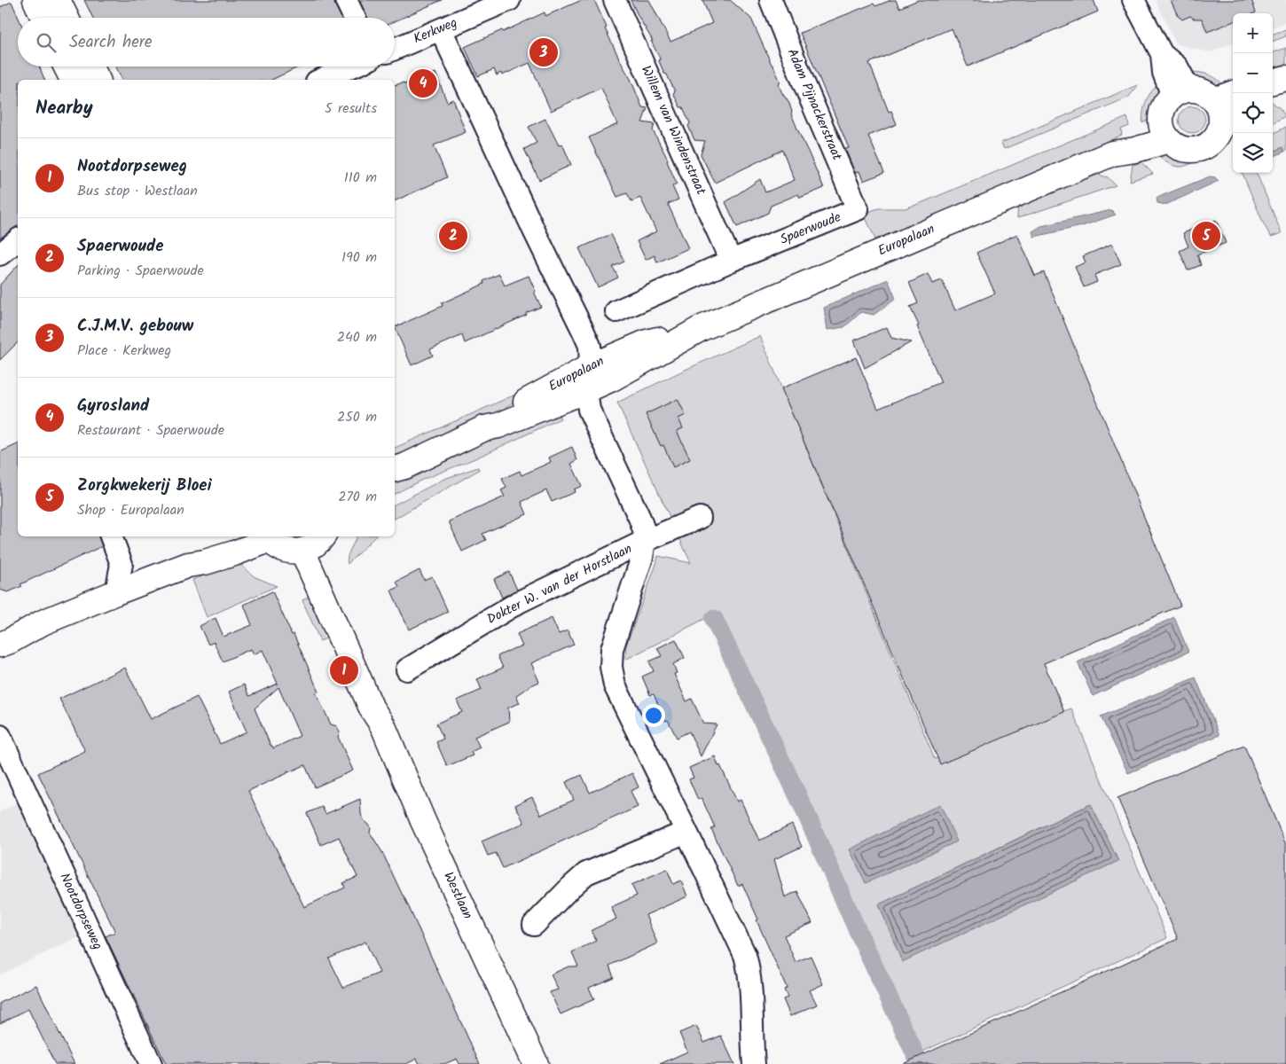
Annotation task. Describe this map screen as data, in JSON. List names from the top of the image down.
{
  "streets": {
    "main road": ["Europalaan", "Westlaan"],
    "street": [
      "Kerkweg",
      "Adam Pijnackerstraat",
      "Willem van Windenstraat",
      "Spaerwoude",
      "Dokter W. van der Horstlaan",
      "Nootdorpseweg"
    ]
  },
  "crossings": [
    ["Adam Pijnackerstraat", "Spaerwoude"],
    ["Willem van Windenstraat", "Spaerwoude"],
    ["Europalaan", "Dokter W. van der Horstlaan"]
  ],
  "page": {
    "map_buttons": ["+", "−"],
    "search": "Search here",
    "pins": [
      "3",
      "4",
      "2",
      "5",
      "1"
    ],
    "heading": ["Nearby", "5 results"],
    "list": [
      {
        "mark": "1",
        "name": "Nootdorpseweg",
        "note": "Bus stop · Westlaan",
        "value": "110 m"
      },
      {
        "mark": "2",
        "name": "Spaerwoude",
        "note": "Parking · Spaerwoude",
        "value": "190 m"
      },
      {
        "mark": "3",
        "name": "C.J.M.V. gebouw",
        "note": "Place · Kerkweg",
        "value": "240 m"
      },
      {
        "mark": "4",
        "name": "Gyrosland",
        "note": "Restaurant · Spaerwoude",
        "value": "250 m"
      },
      {
        "mark": "5",
        "name": "Zorgkwekerij Bloei",
        "note": "Shop · Europalaan",
        "value": "270 m"
      }
    ]
  }
}
